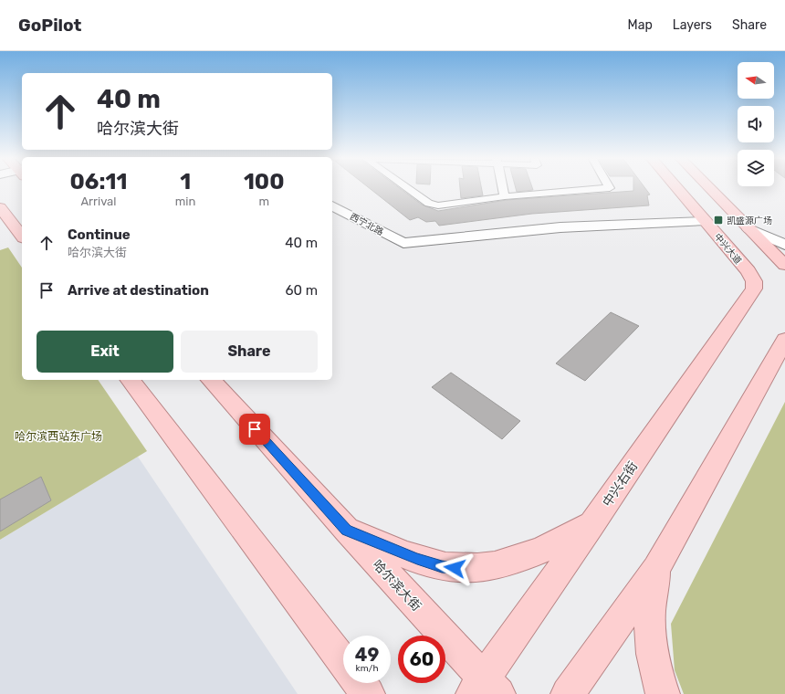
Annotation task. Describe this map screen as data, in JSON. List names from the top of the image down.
{
  "streets": {
    "main road": ["中兴大道", "中兴右街", "哈尔滨大街"],
    "street": ["西宁北路"]
  },
  "crossings": [
    ["西宁北路", "中兴大道"],
    ["中兴大道", "中兴右街"],
    ["中兴右街", "哈尔滨大街"]
  ],
  "parks": ["哈尔滨西站东广场"],
  "places": {
    "transit": ["凯盛源广场"]
  },
  "north": "left",
  "page": {
    "header": "GoPilot",
    "nav": ["Map", "Layers", "Share"],
    "turn": ["40 m", "哈尔滨大街"],
    "eta": [
      "06:11",
      "Arrival",
      "1",
      "min",
      "100",
      "m"
    ],
    "list": [
      {
        "name": "Continue",
        "note": "哈尔滨大街",
        "value": "40 m"
      },
      {
        "name": "Arrive at destination",
        "value": "60 m"
      }
    ],
    "buttons": ["Exit", "Share"],
    "speed": "49 km/h",
    "limit": "60"
  }
}
